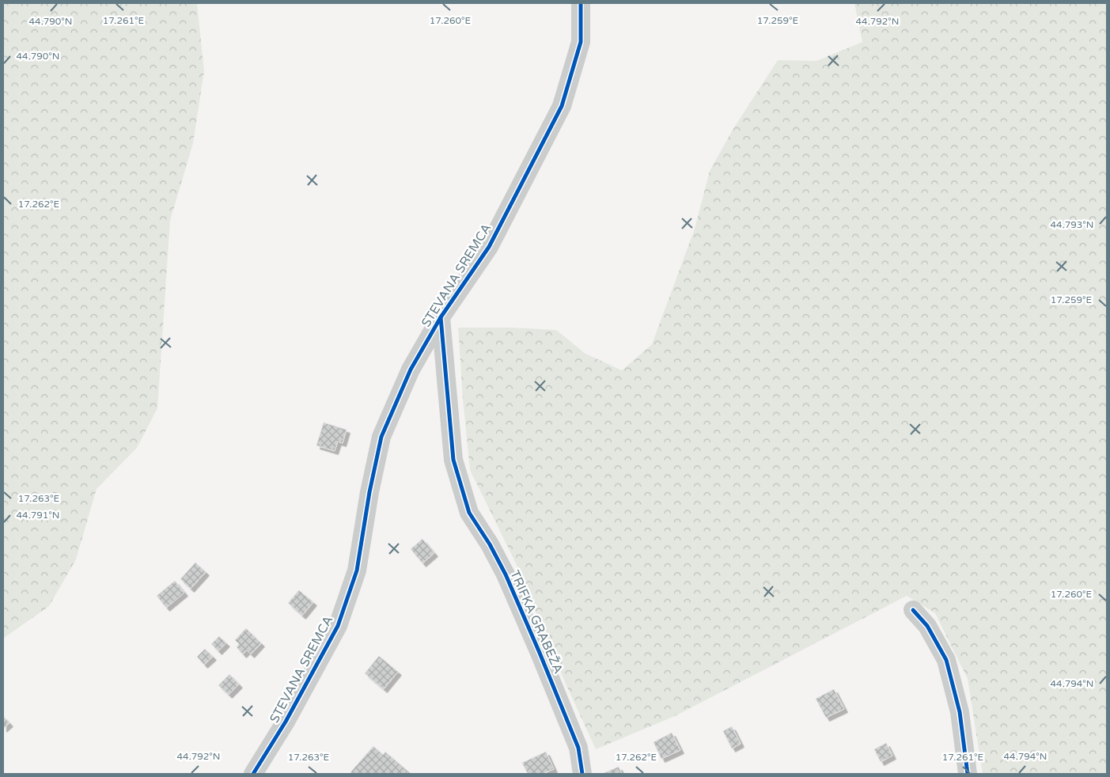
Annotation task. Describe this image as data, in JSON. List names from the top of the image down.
{
  "streets": {
    "street": ["STEVANA SREMCA", "TRIFKA GRABEŽA"]
  },
  "crossings": [
    ["STEVANA SREMCA", "TRIFKA GRABEŽA"]
  ],
  "coordinates": [
    "17.261°E",
    "17.260°E",
    "17.259°E",
    "44.790°N",
    "44.792°N",
    "17.262°E",
    "44.793°N",
    "17.263°E",
    "44.791°N",
    "44.794°N"
  ]
}
